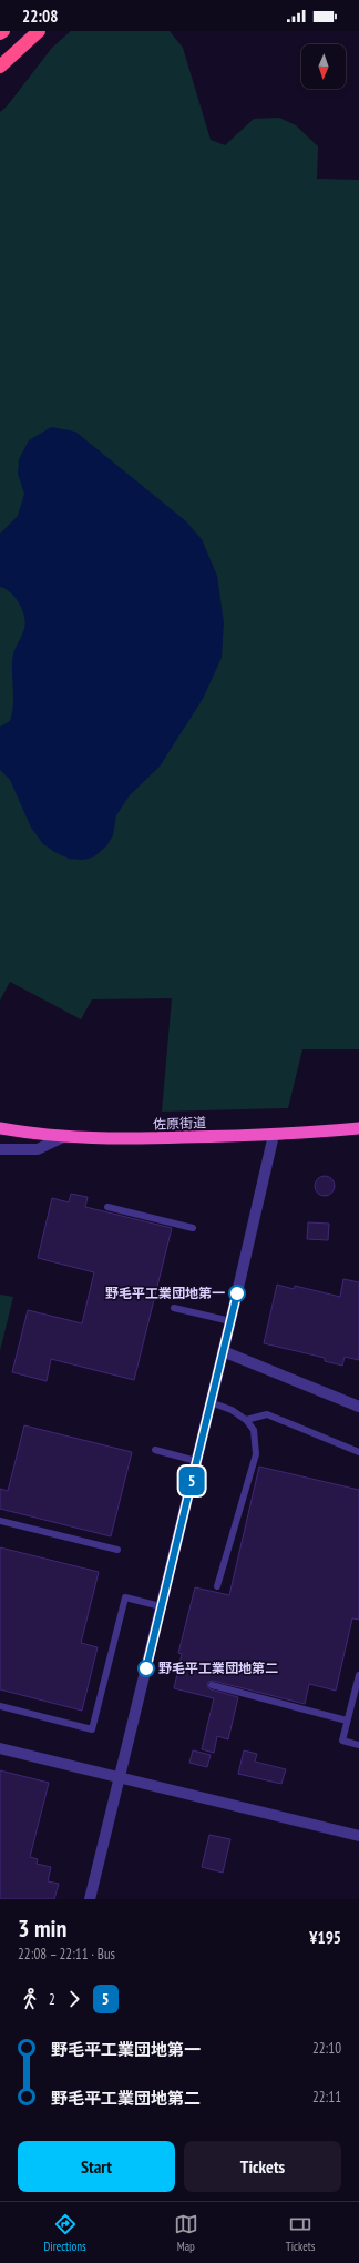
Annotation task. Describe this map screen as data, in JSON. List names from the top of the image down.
{
  "streets": {
    "highway": ["佐原街道"]
  },
  "places": ["野毛平工業団地第一", "野毛平工業団地第二"],
  "lines": ["bus line 5"],
  "north": "bottom",
  "page": {
    "status": "22:08",
    "on_map": "5",
    "heading": ["3 min", "22:08 – 22:11 · Bus", "¥195"],
    "legs": ["2", "5"],
    "list": [
      {
        "name": "野毛平工業団地第一",
        "value": "22:10"
      },
      {
        "name": "野毛平工業団地第二",
        "value": "22:11"
      }
    ],
    "buttons": ["Start", "Tickets"],
    "tabs": ["Directions", "Map", "Tickets"]
  }
}
